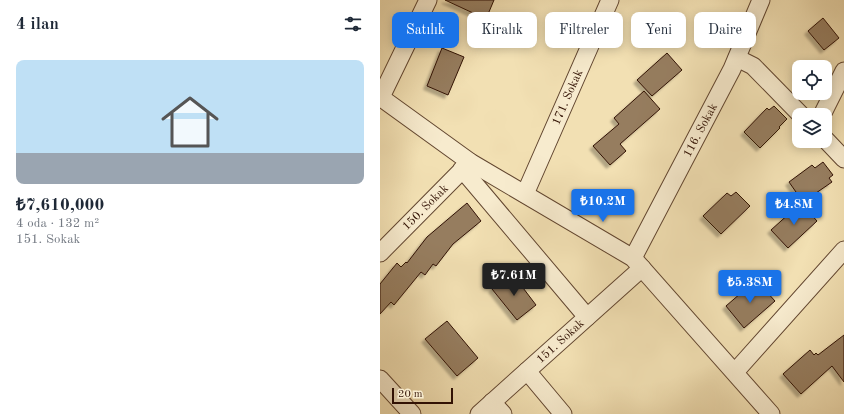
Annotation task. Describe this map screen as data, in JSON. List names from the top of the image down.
{
  "streets": {
    "street": [
      "171. Sokak",
      "116. Sokak",
      "150. Sokak",
      "151. Sokak"
    ]
  },
  "crossings": [
    ["116. Sokak", "151. Sokak"]
  ],
  "scale_bar": "20 m",
  "page": {
    "heading": "4 ilan",
    "chip": [
      "Satılık",
      "Kiralık",
      "Filtreler",
      "Yeni",
      "Daire"
    ],
    "list": [
      {
        "name": "₺7,610,000",
        "note": "4 oda · 132 m² · 151. Sokak"
      }
    ],
    "price": [
      "₺10.2M",
      "₺4.8M",
      "₺7.61M",
      "₺5.38M"
    ],
    "scale": "20 m"
  }
}
